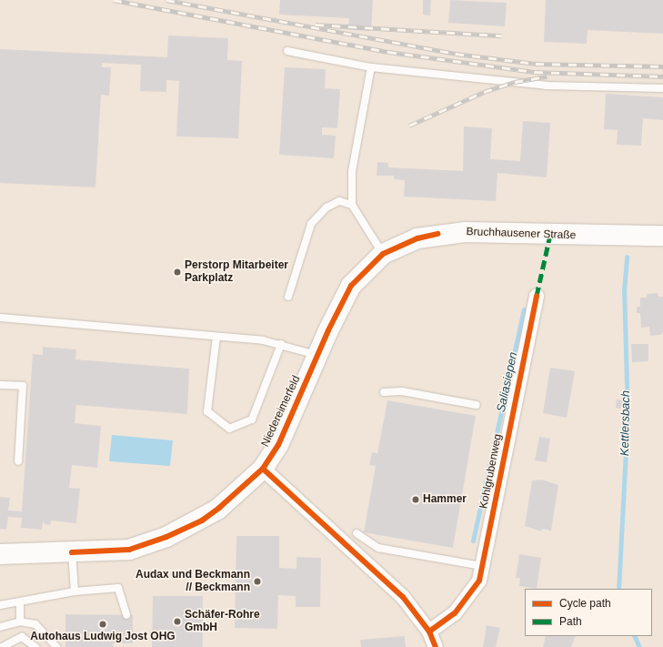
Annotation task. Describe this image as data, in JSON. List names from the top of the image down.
{
  "streets": {
    "street": ["Bruchhausener Straße", "Niedereimerfeld", "Kohlgrubenweg"]
  },
  "crossings": [
    ["Bruchhausener Straße", "Niedereimerfeld"]
  ],
  "water": ["Saliasiepen", "Kettlersbach"],
  "places": [
    "Perstorp Mitarbeiter Parkplatz",
    "Hammer",
    "Audax und Beckmann // Beckmann",
    "Schäfer-Rohre GmbH",
    "Autohaus Ludwig Jost OHG"
  ],
  "legend": ["Cycle path", "Path"]
}
